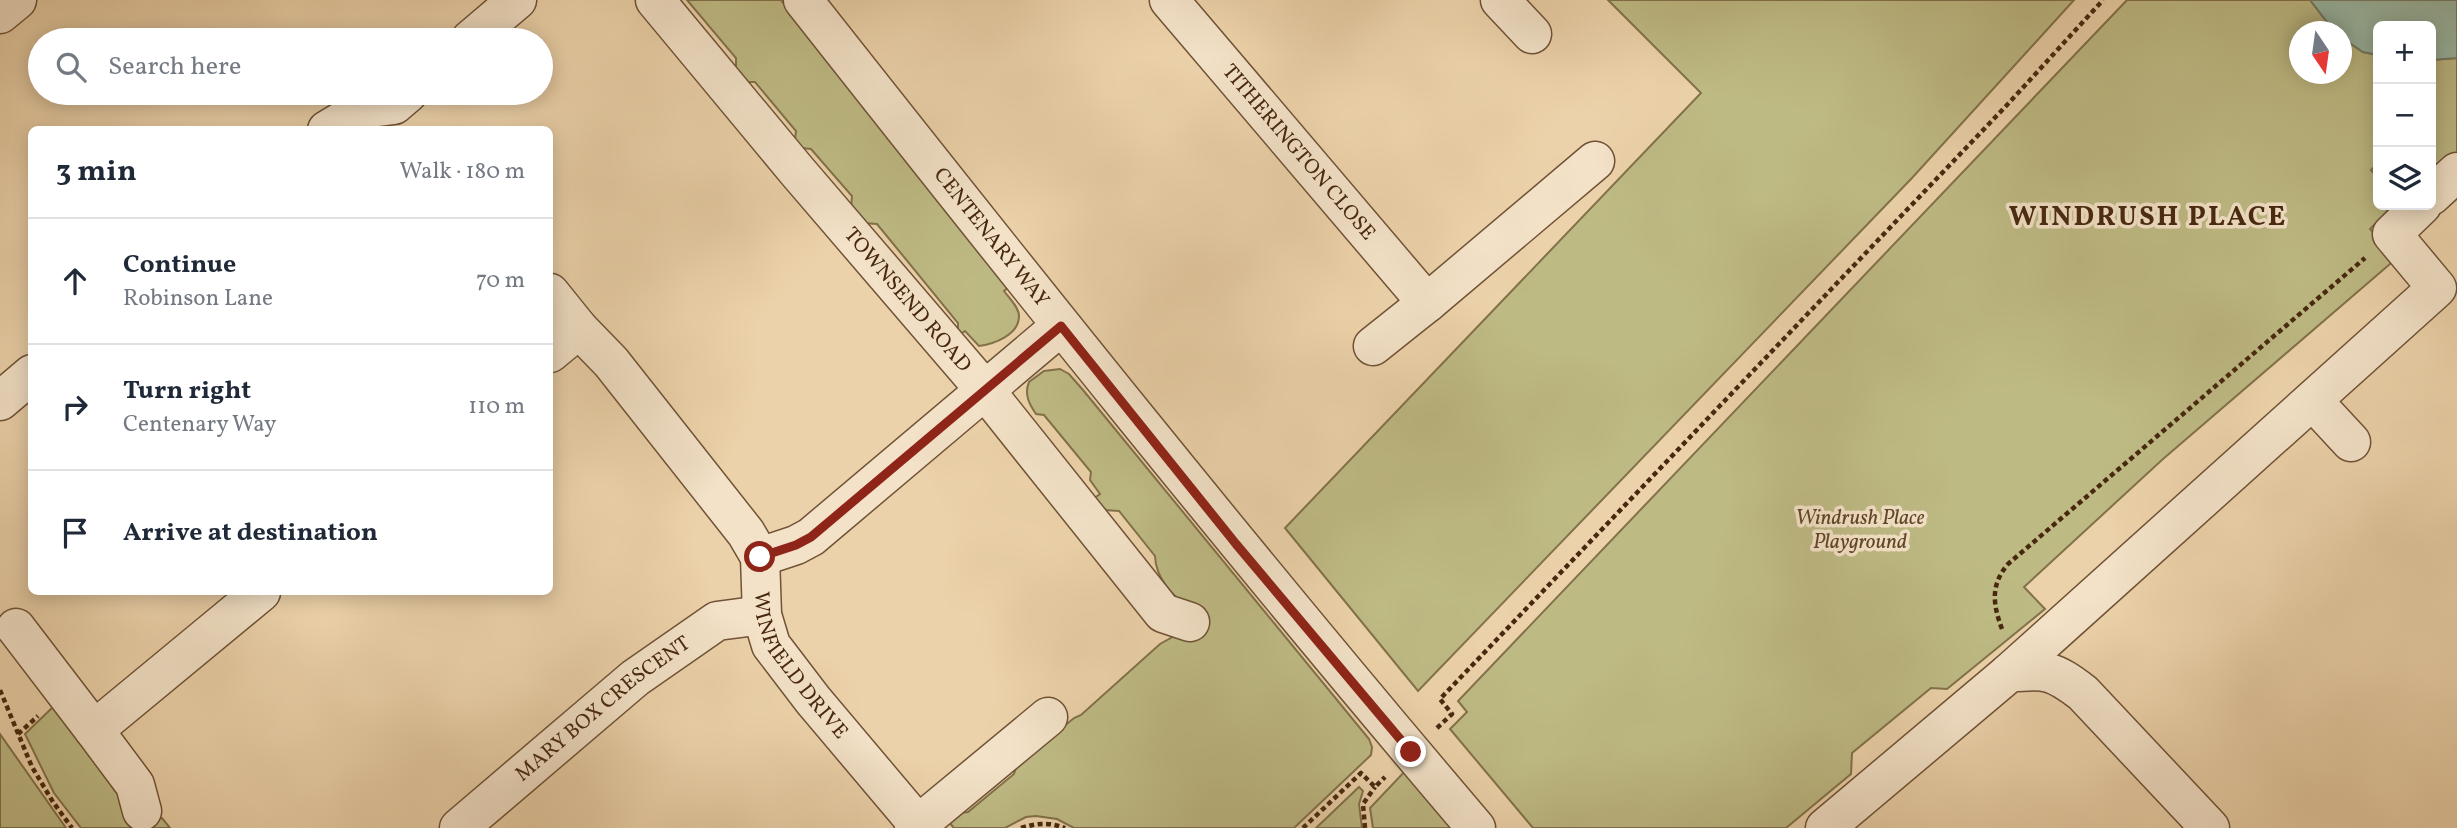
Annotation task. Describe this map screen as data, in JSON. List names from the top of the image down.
{
  "streets": {
    "street": [
      "TITHERINGTON CLOSE",
      "CENTENARY WAY",
      "TOWNSEND ROAD",
      "WINFIELD DRIVE",
      "MARY BOX CRESCENT"
    ]
  },
  "crossings": [
    ["WINFIELD DRIVE", "MARY BOX CRESCENT"]
  ],
  "districts": ["WINDRUSH PLACE"],
  "parks": ["Windrush Place Playground"],
  "north": "bottom",
  "page": {
    "map_buttons": ["+", "−"],
    "search": "Search here",
    "heading": ["3 min", "Walk · 180 m"],
    "list": [
      ["Continue", "Robinson Lane", "70 m"],
      ["Turn right", "Centenary Way", "110 m"],
      "Arrive at destination"
    ]
  }
}
